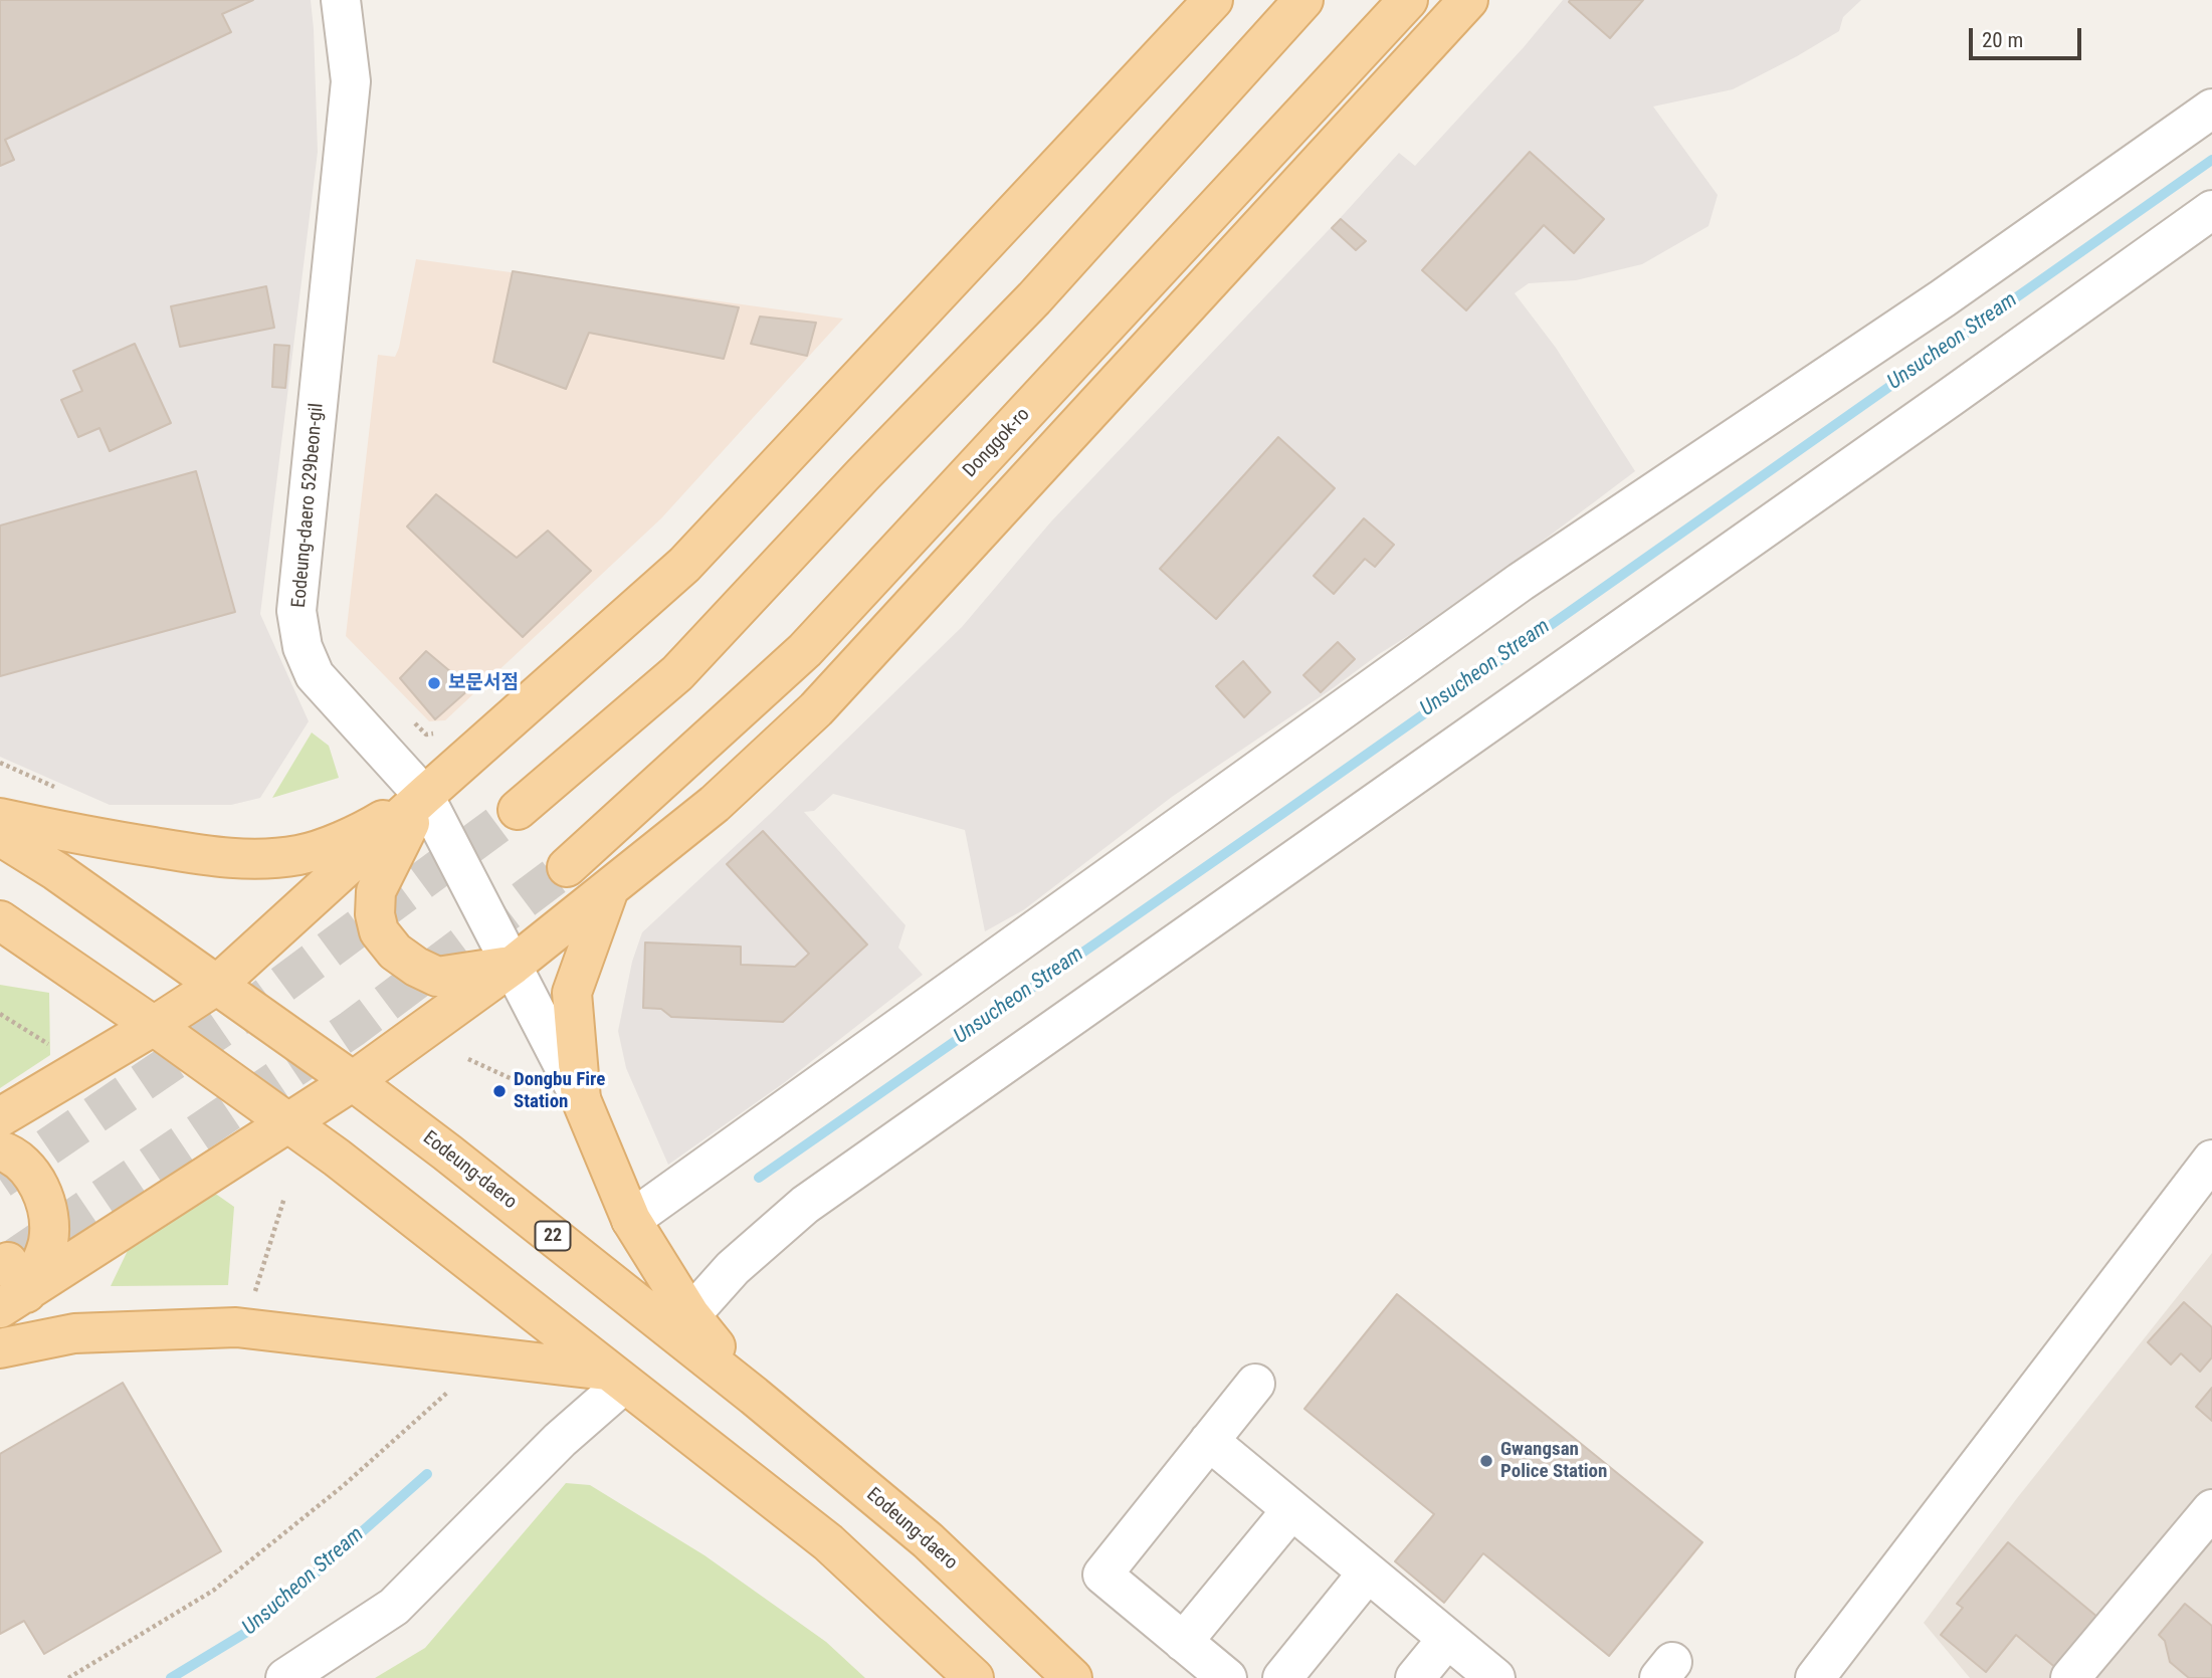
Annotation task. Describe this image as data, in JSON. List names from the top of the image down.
{
  "streets": {
    "main road": ["Donggok-ro", "Eodeung-daero", "22"],
    "street": ["Eodeung-daero 529beon-gil"]
  },
  "water": ["Unsucheon Stream"],
  "places": ["보문서점", "Dongbu Fire Station", "Gwangsan Police Station"],
  "scale_bar": "20 m"
}
